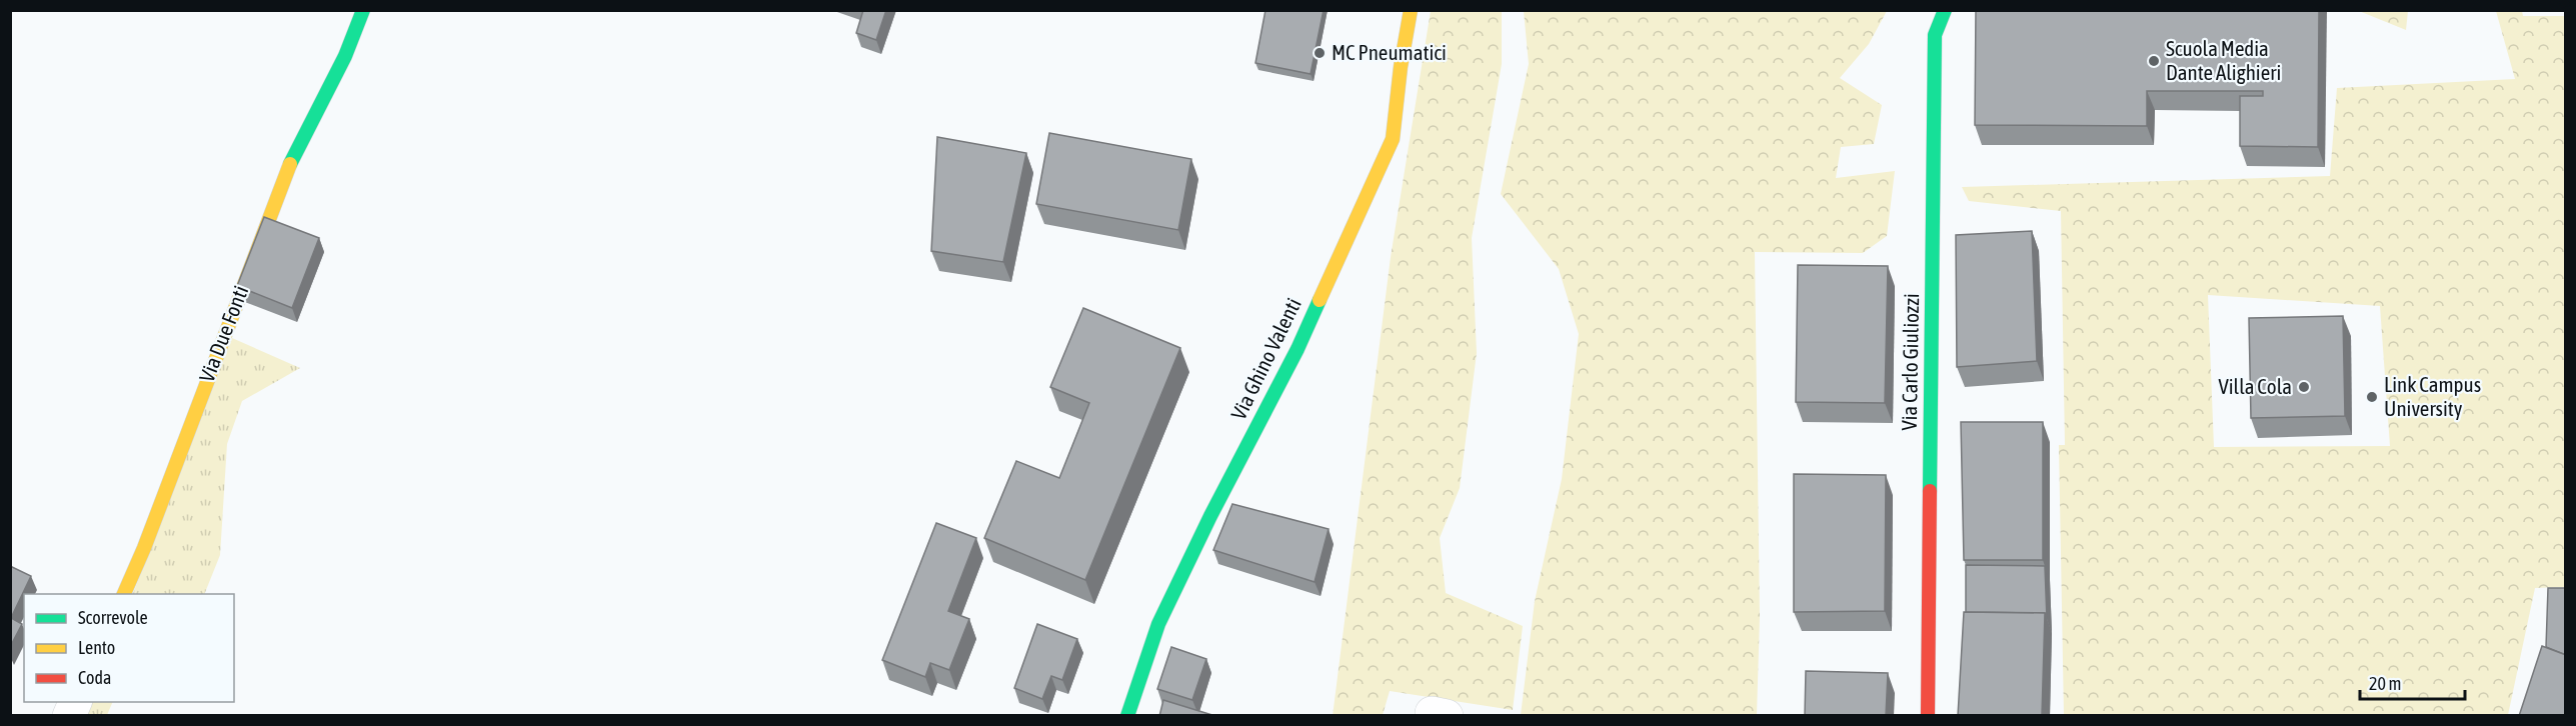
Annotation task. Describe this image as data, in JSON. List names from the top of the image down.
{
  "streets": {
    "street": ["Via Due Fonti", "Via Ghino Valenti", "Via Carlo Giuliozzi"]
  },
  "places": [
    "MC Pneumatici",
    "Scuola Media Dante Alighieri",
    "Villa Cola",
    "Link Campus University"
  ],
  "legend": ["Scorrevole", "Lento", "Coda"],
  "scale_bar": "20 m"
}
